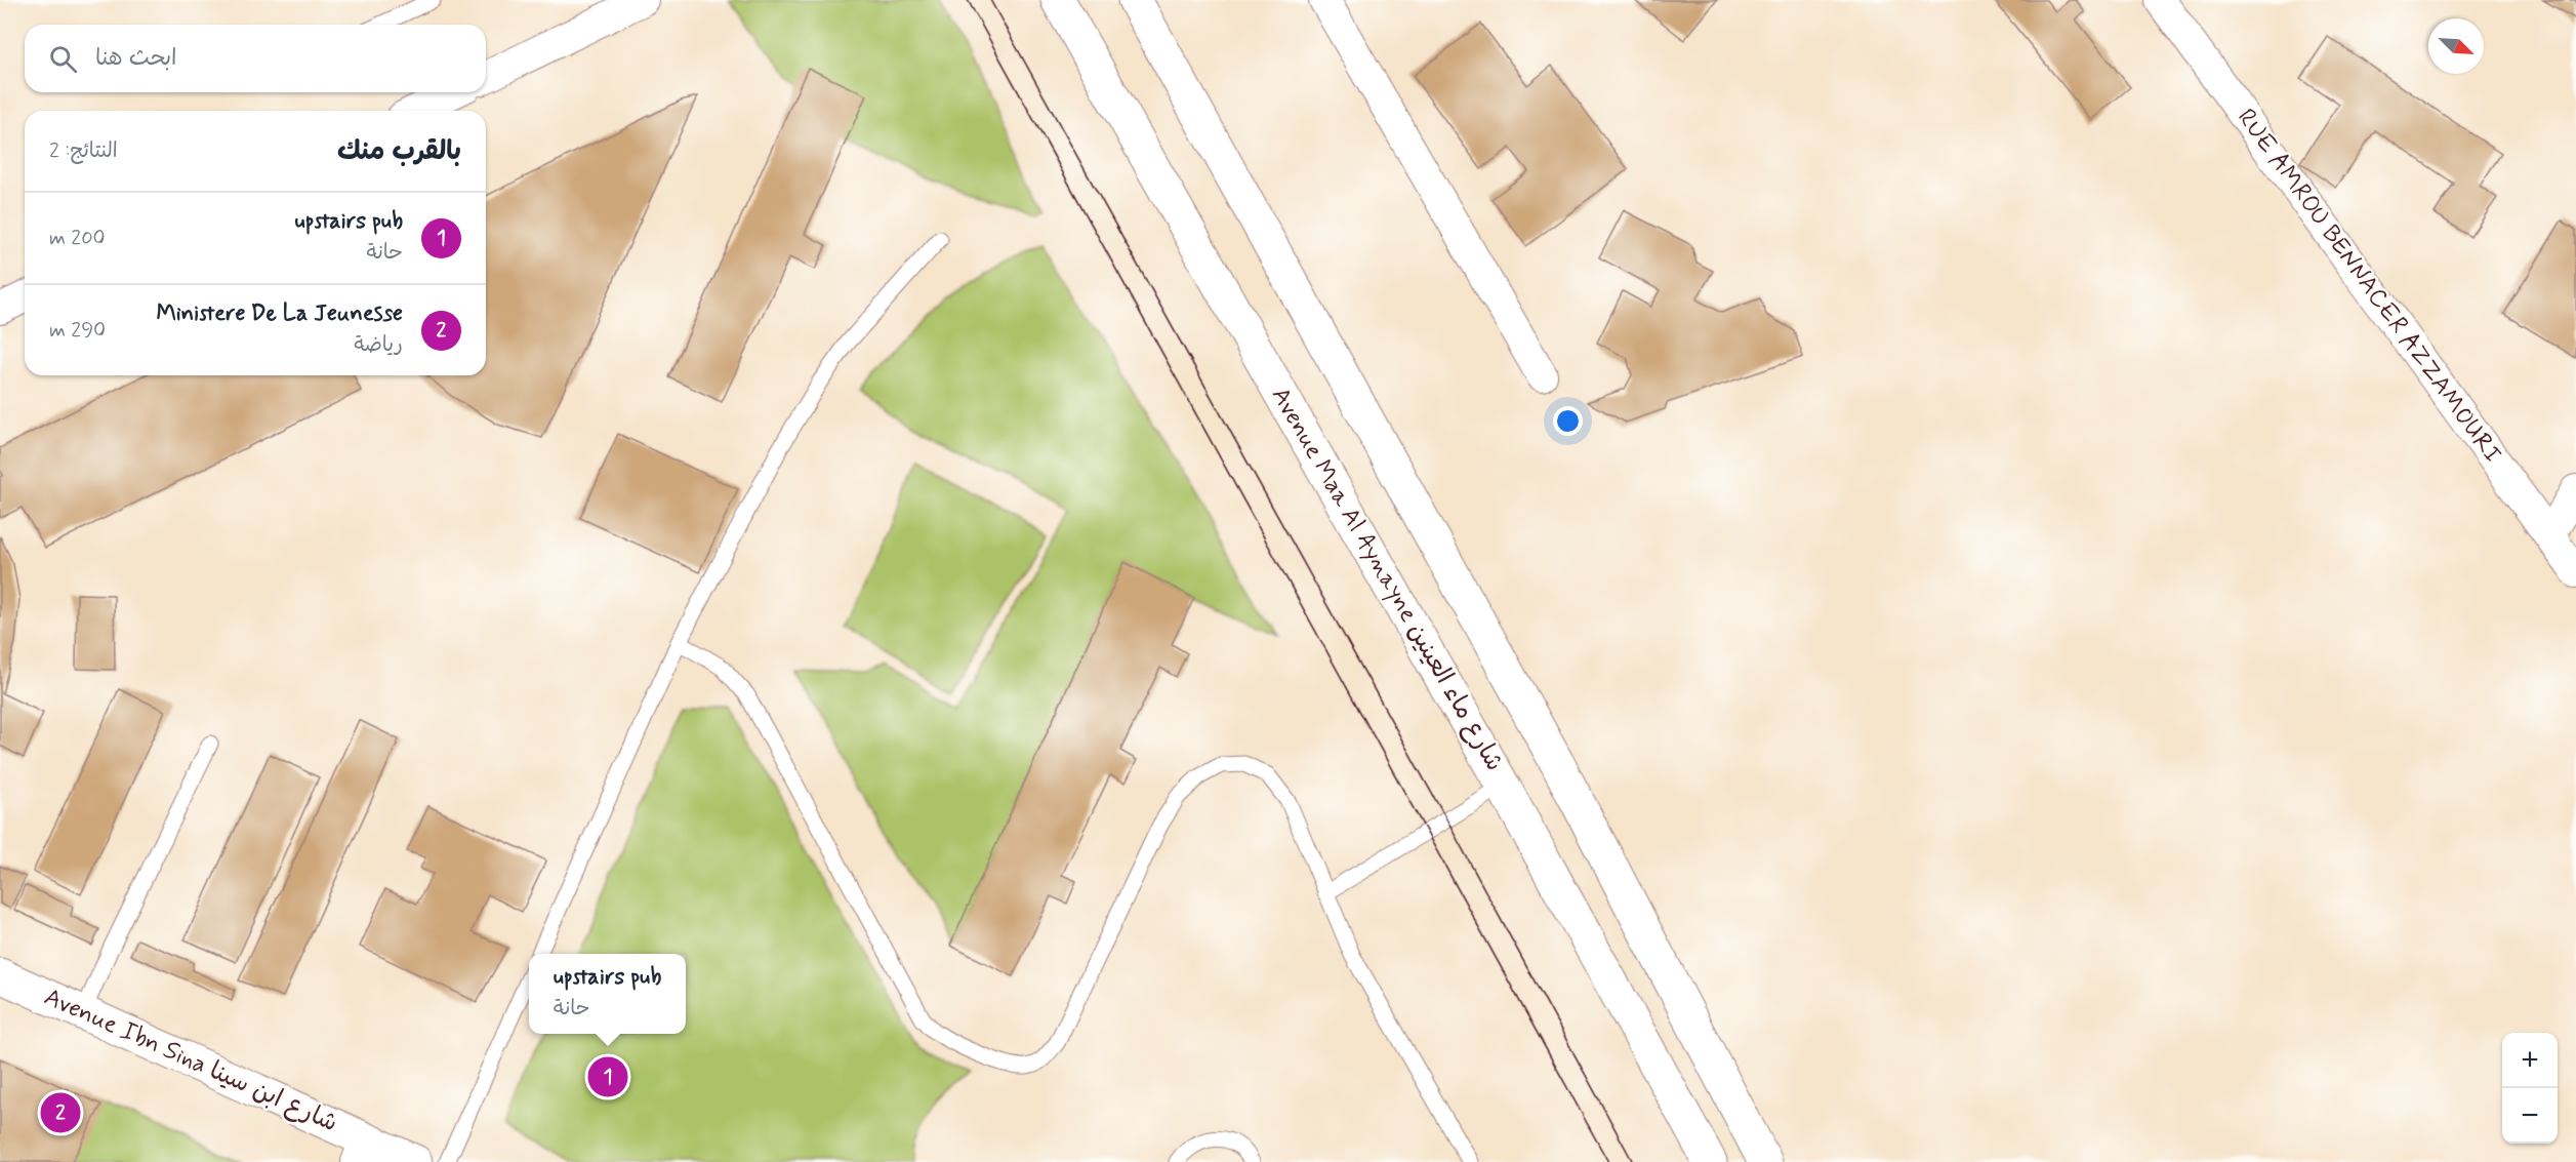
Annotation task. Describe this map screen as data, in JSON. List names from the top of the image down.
{
  "streets": {
    "street": ["RUE AMROU BENNACER AZZAMOURI", "Avenue Maa Al Aynayne شارع ماء العينين", "Avenue Ibn Sina شارع ابن سينا"]
  },
  "north": "bottom right",
  "page": {
    "search": "ابحث هنا",
    "heading": ["بالقرب منك", "النتائج: 2"],
    "list": [
      {
        "mark": "1",
        "name": "upstairs pub",
        "note": "حانة",
        "value": "200 m"
      },
      {
        "mark": "2",
        "name": "Ministere De La Jeunesse",
        "note": "رياضة",
        "value": "290 m"
      }
    ],
    "popup": ["upstairs pub", "حانة"],
    "map_buttons": ["+", "−"],
    "pins": ["1", "2"]
  }
}
